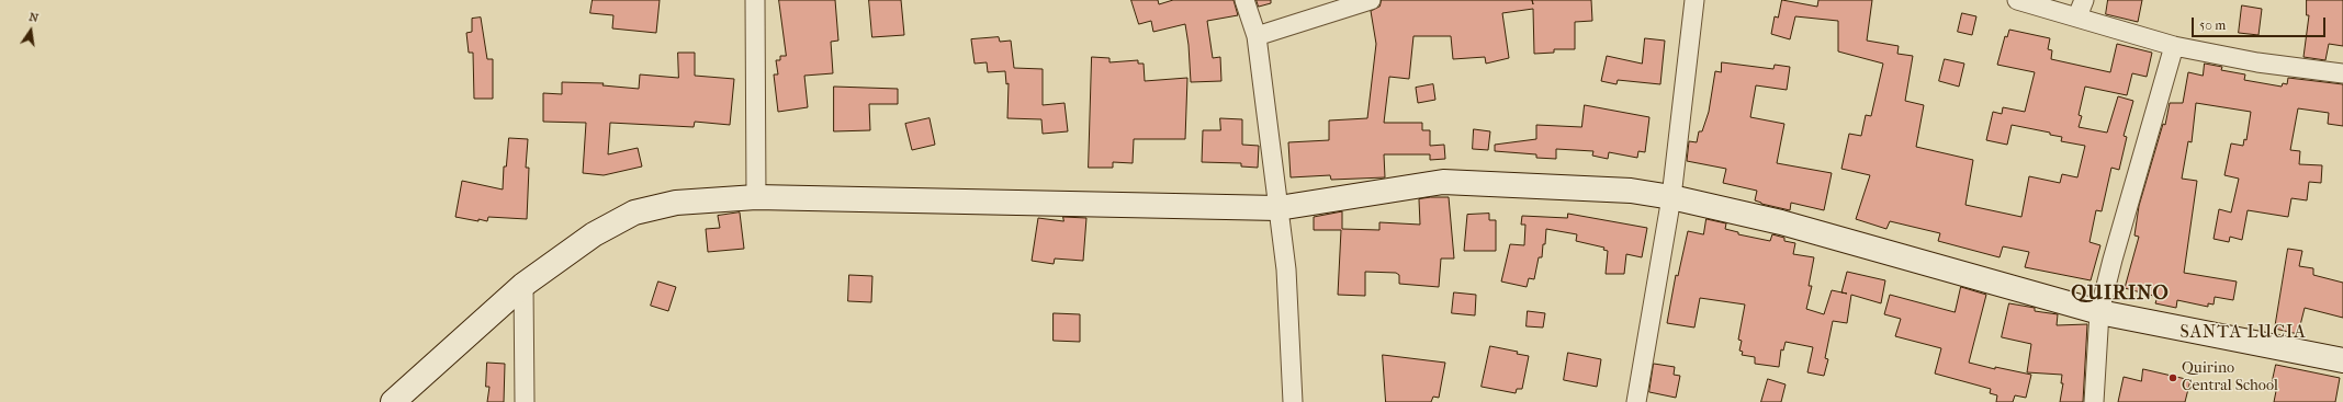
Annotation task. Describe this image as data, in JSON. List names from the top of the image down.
{
  "districts": ["QUIRINO", "SANTA LUCIA"],
  "places": ["Quirino Central School"],
  "scale_bar": "50 m",
  "north": "top"
}
